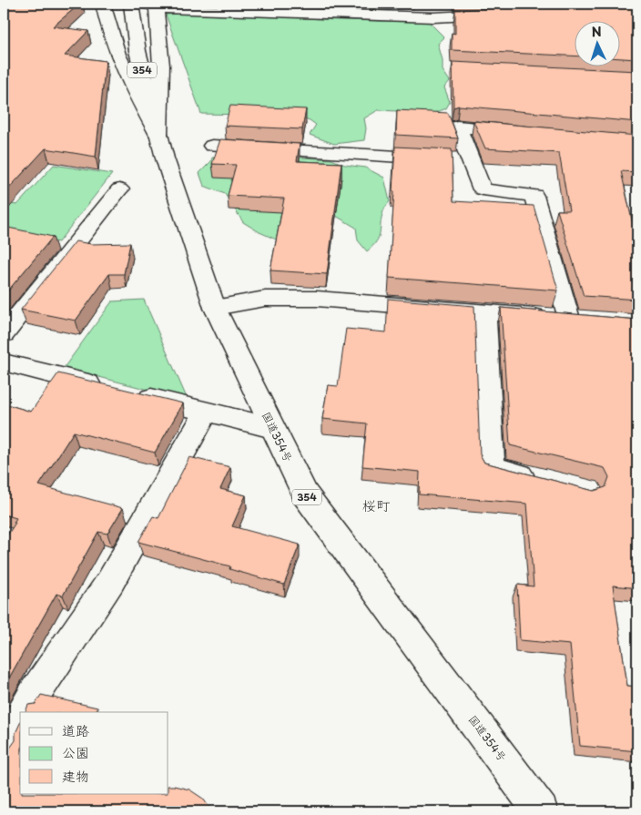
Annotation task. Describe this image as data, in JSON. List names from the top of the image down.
{
  "streets": {
    "main road": ["354", "国道354号"]
  },
  "districts": ["桜町"],
  "legend": ["道路", "公園", "建物"],
  "north": "top"
}
